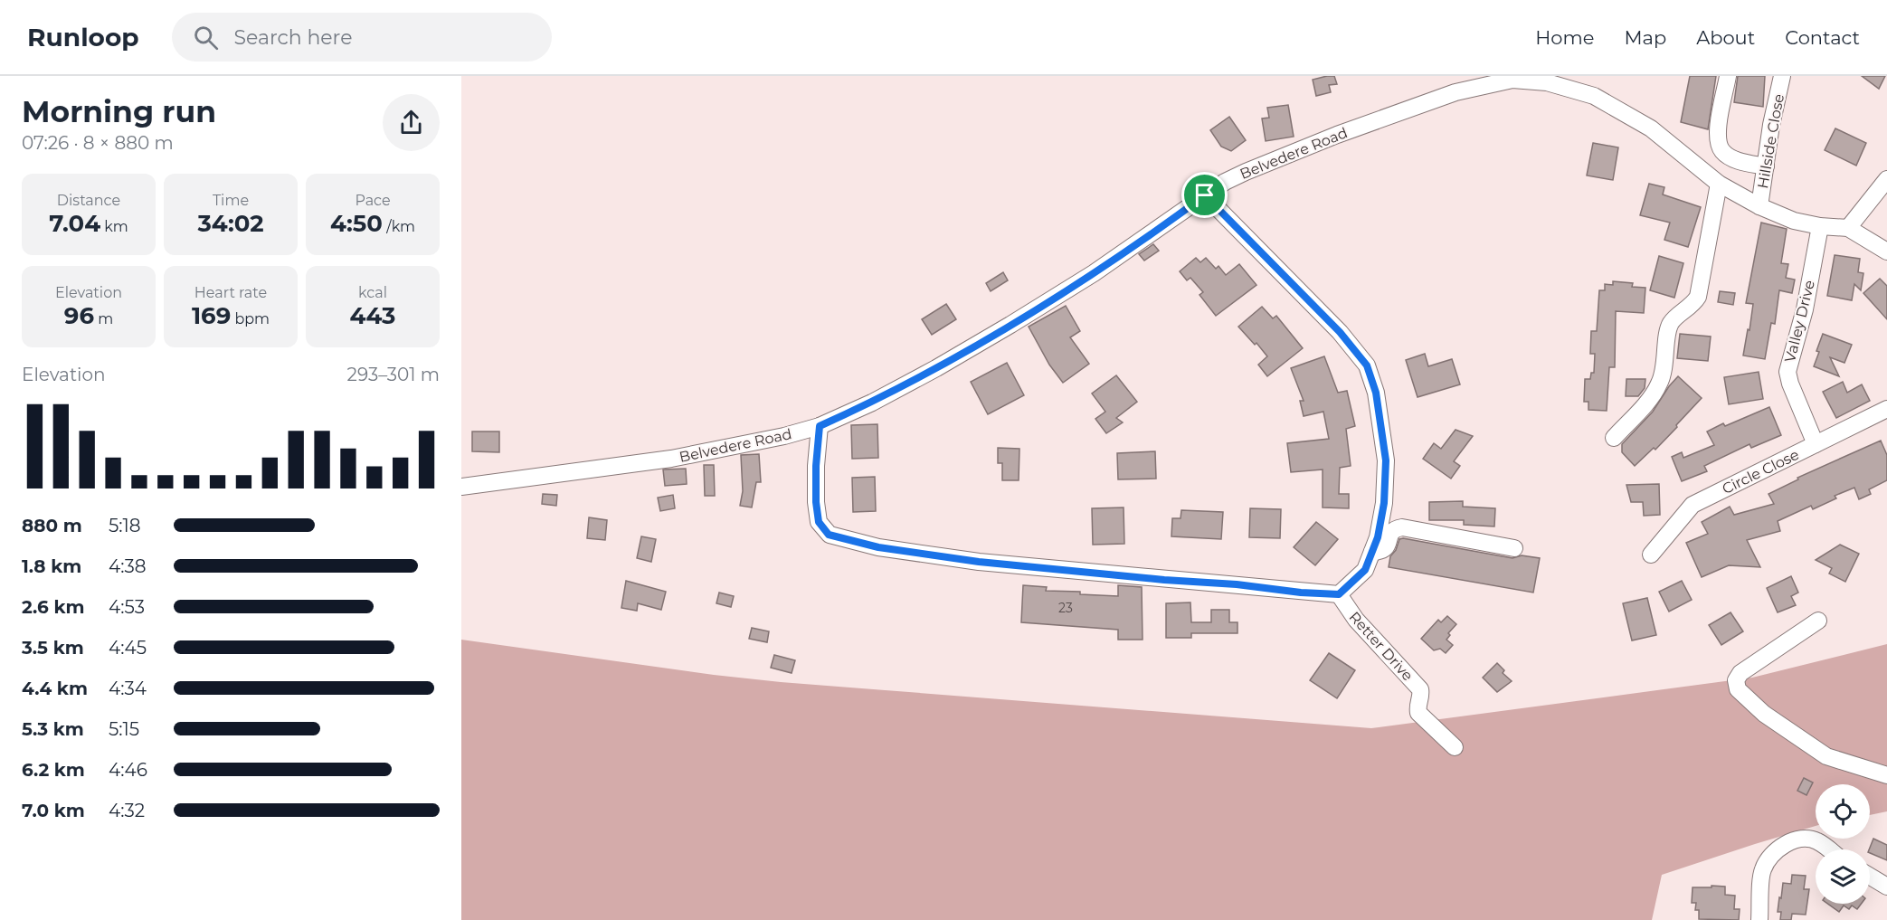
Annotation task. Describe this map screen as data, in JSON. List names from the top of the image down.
{
  "streets": {
    "street": [
      "Hillside Close",
      "Belvedere Road",
      "Valley Drive",
      "Circle Close",
      "Retter Drive"
    ]
  },
  "crossings": [
    ["Hillside Close", "Belvedere Road"],
    ["Belvedere Road", "Valley Drive"],
    ["Valley Drive", "Circle Close"]
  ],
  "house_numbers": ["23"],
  "page": {
    "header": "Runloop",
    "search": "Search here",
    "nav": [
      "Home",
      "Map",
      "About",
      "Contact"
    ],
    "heading": ["Morning run", "07:26 · 8 × 880 m"],
    "stats": [
      ["Distance", "7.04 km"],
      ["Time", "34:02"],
      ["Pace", "4:50 /km"],
      ["Elevation", "96 m"],
      ["Heart rate", "169 bpm"],
      ["kcal", "443"]
    ],
    "chart": ["Elevation", "293–301 m"],
    "list": [
      {
        "name": "880 m",
        "note": "5:18"
      },
      {
        "name": "1.8 km",
        "note": "4:38"
      },
      {
        "name": "2.6 km",
        "note": "4:53"
      },
      {
        "name": "3.5 km",
        "note": "4:45"
      },
      {
        "name": "4.4 km",
        "note": "4:34"
      },
      {
        "name": "5.3 km",
        "note": "5:15"
      },
      {
        "name": "6.2 km",
        "note": "4:46"
      },
      {
        "name": "7.0 km",
        "note": "4:32"
      }
    ]
  }
}
